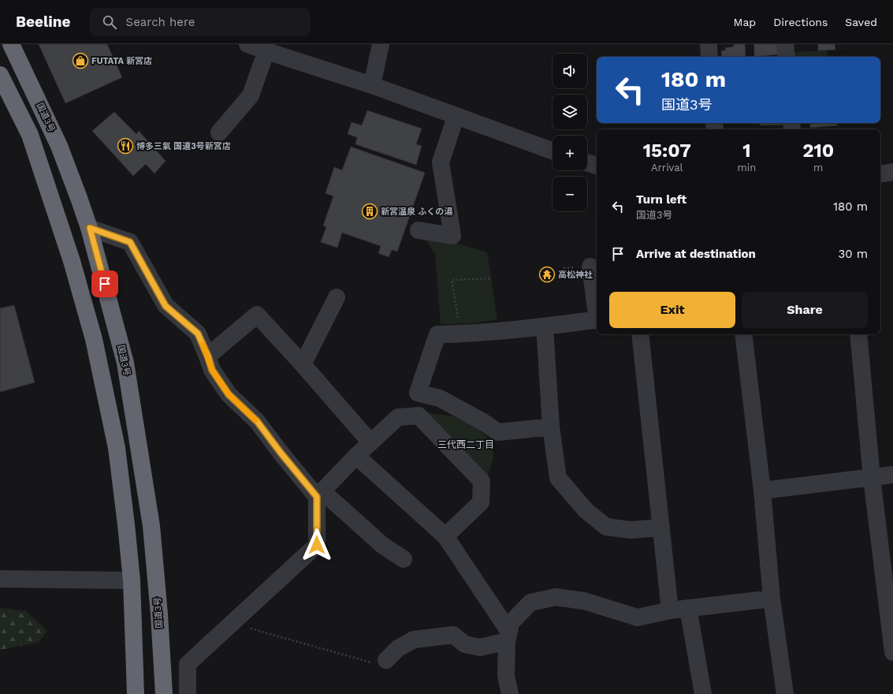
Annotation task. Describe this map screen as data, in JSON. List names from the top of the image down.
{
  "streets": {
    "highway": ["国道3号"]
  },
  "districts": ["三代西二丁目"],
  "places": {
    "shop": ["FUTATA 新宮店"],
    "restaurant": ["博多三氣 国道3号新宮店"],
    "building": ["新宮温泉 ふくの湯"],
    "temple": ["高松神社"]
  },
  "page": {
    "header": "Beeline",
    "search": "Search here",
    "nav": ["Map", "Directions", "Saved"],
    "map_buttons": ["+", "−"],
    "turn": ["180 m", "国道3号"],
    "eta": [
      "15:07",
      "Arrival",
      "1",
      "min",
      "210",
      "m"
    ],
    "list": [
      {
        "name": "Turn left",
        "note": "国道3号",
        "value": "180 m"
      },
      {
        "name": "Arrive at destination",
        "value": "30 m"
      }
    ],
    "buttons": ["Exit", "Share"]
  }
}
